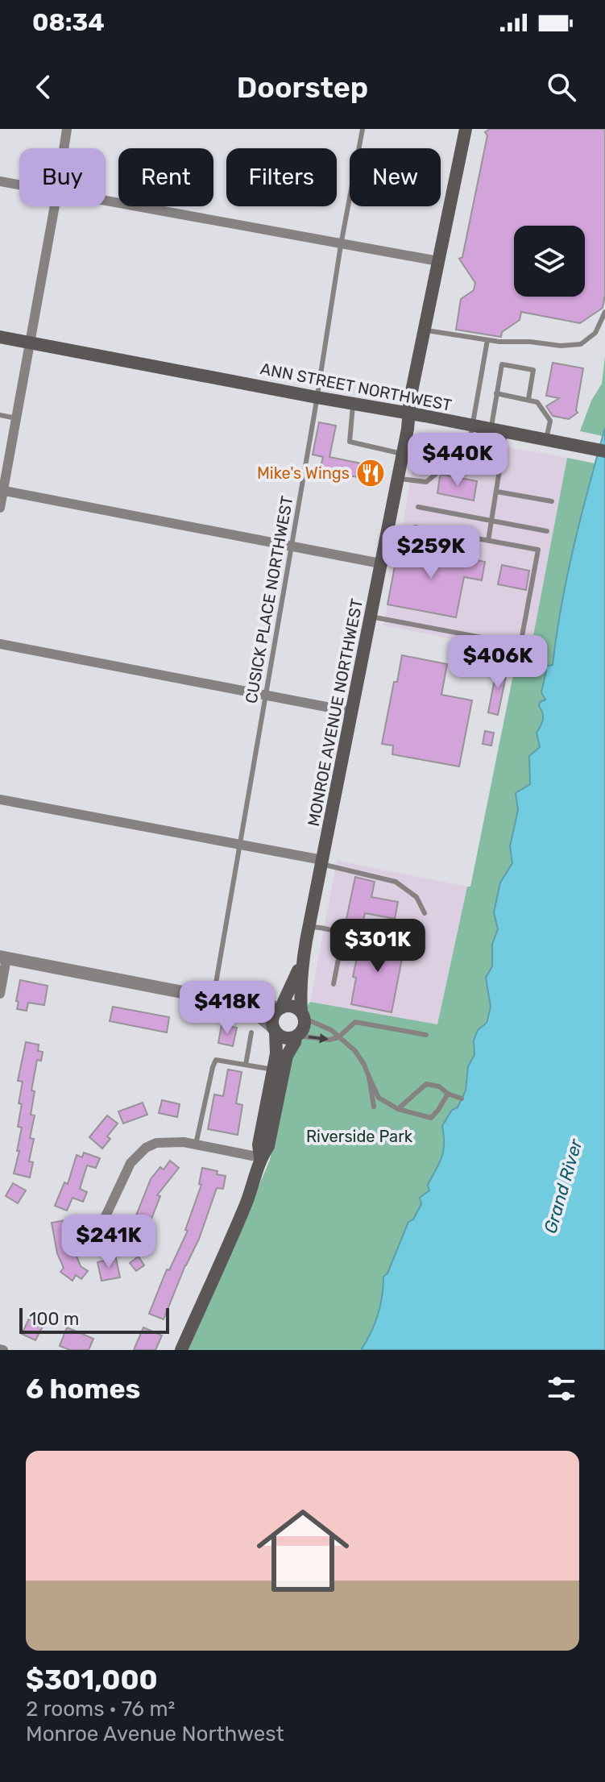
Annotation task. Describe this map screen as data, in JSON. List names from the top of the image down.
{
  "streets": {
    "main road": ["ANN STREET NORTHWEST", "MONROE AVENUE NORTHWEST"],
    "lane": ["CUSICK PLACE NORTHWEST"]
  },
  "crossings": [
    ["ANN STREET NORTHWEST", "CUSICK PLACE NORTHWEST"],
    ["ANN STREET NORTHWEST", "MONROE AVENUE NORTHWEST"]
  ],
  "water": ["Grand River"],
  "parks": ["Riverside Park"],
  "places": {
    "restaurant": ["Mike's Wings"]
  },
  "scale_bar": "100 m",
  "page": {
    "status": "08:34",
    "header": "Doorstep",
    "chip": [
      "Buy",
      "Rent",
      "Filters",
      "New"
    ],
    "price": [
      "$440K",
      "$259K",
      "$406K",
      "$301K",
      "$418K",
      "$241K"
    ],
    "scale": "100 m",
    "heading": "6 homes",
    "list": [
      {
        "name": "$301,000",
        "note": "2 rooms · 76 m² · Monroe Avenue Northwest"
      }
    ]
  }
}
